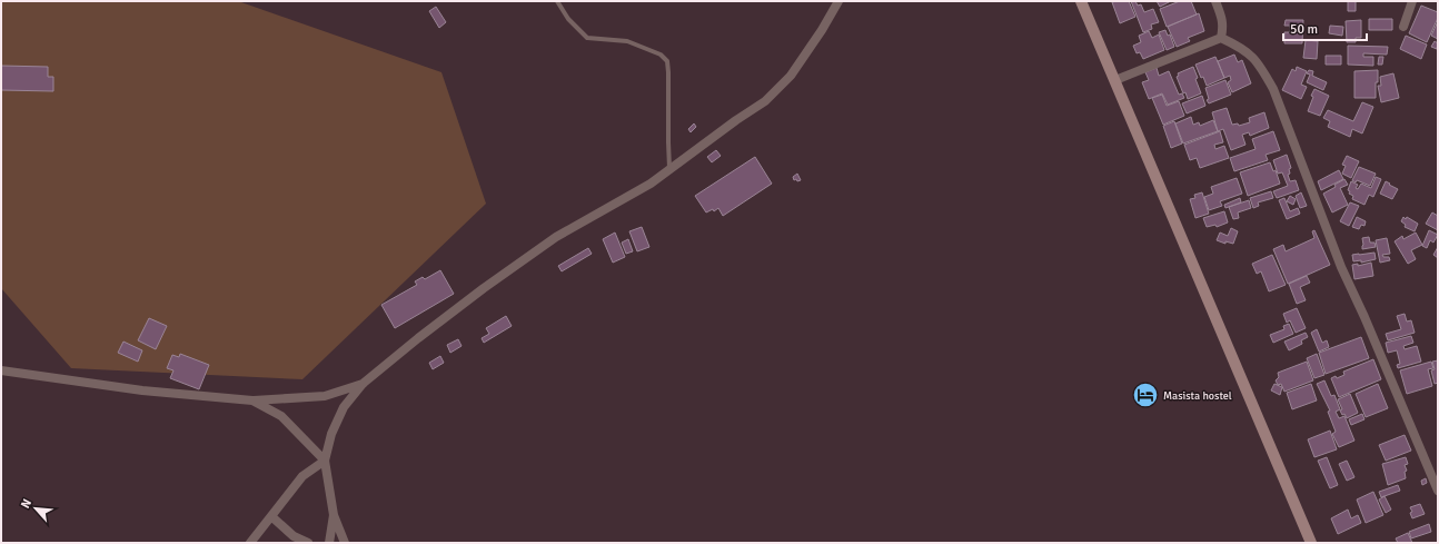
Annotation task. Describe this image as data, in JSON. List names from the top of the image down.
{
  "places": {
    "hotel": ["Masista hostel"]
  },
  "scale_bar": "50 m",
  "north": "top left"
}
